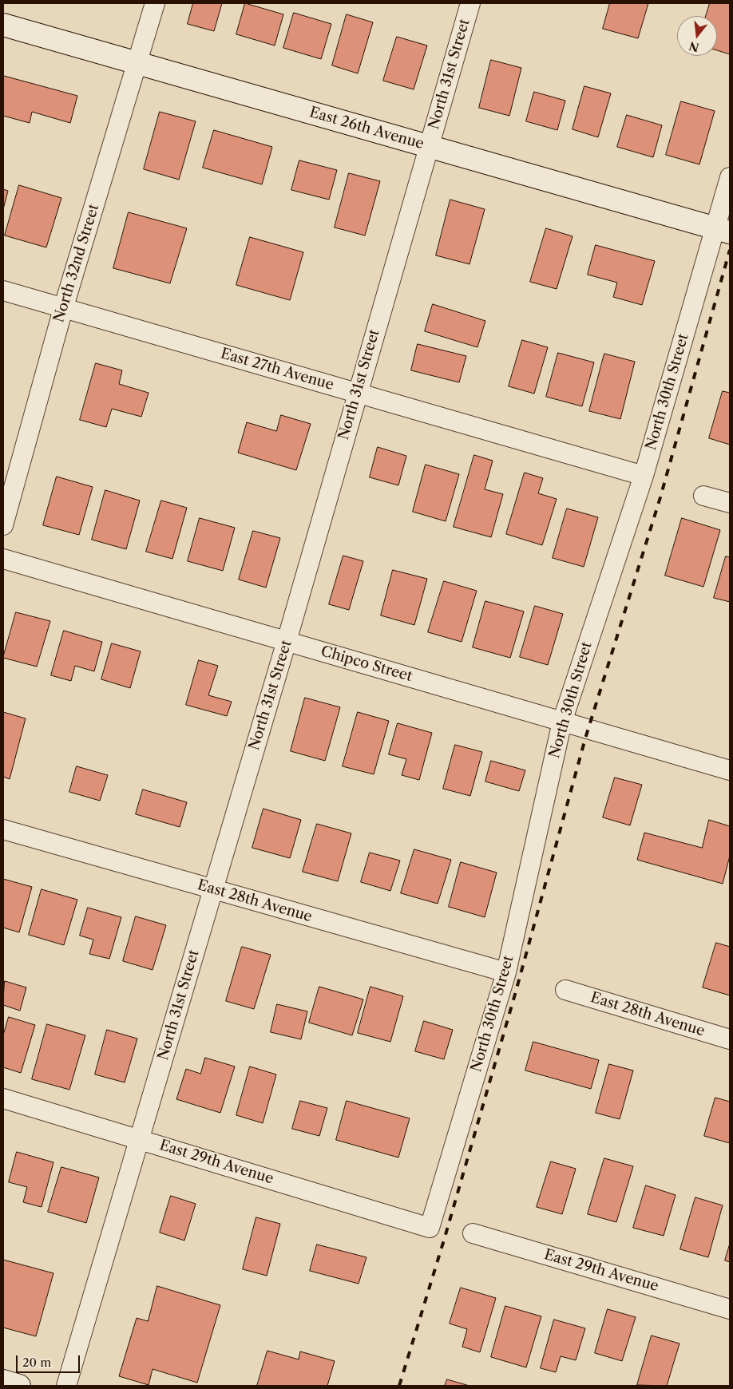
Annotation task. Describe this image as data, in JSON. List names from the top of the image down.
{
  "streets": {
    "street": [
      "North 31st Street",
      "East 26th Avenue",
      "North 32nd Street",
      "East 27th Avenue",
      "North 30th Street",
      "Chipco Street",
      "East 28th Avenue",
      "East 29th Avenue"
    ]
  },
  "crossings": [
    ["North 31st Street", "East 26th Avenue"],
    ["North 31st Street", "East 27th Avenue"],
    ["North 31st Street", "Chipco Street"],
    ["North 31st Street", "East 28th Avenue"],
    ["North 31st Street", "East 29th Avenue"],
    ["East 26th Avenue", "North 32nd Street"],
    ["East 26th Avenue", "North 30th Street"],
    ["North 32nd Street", "East 27th Avenue"],
    ["East 27th Avenue", "North 30th Street"],
    ["North 30th Street", "Chipco Street"],
    ["North 30th Street", "East 28th Avenue"],
    ["North 30th Street", "East 29th Avenue"]
  ],
  "scale_bar": "20 m",
  "north": "bottom"
}
